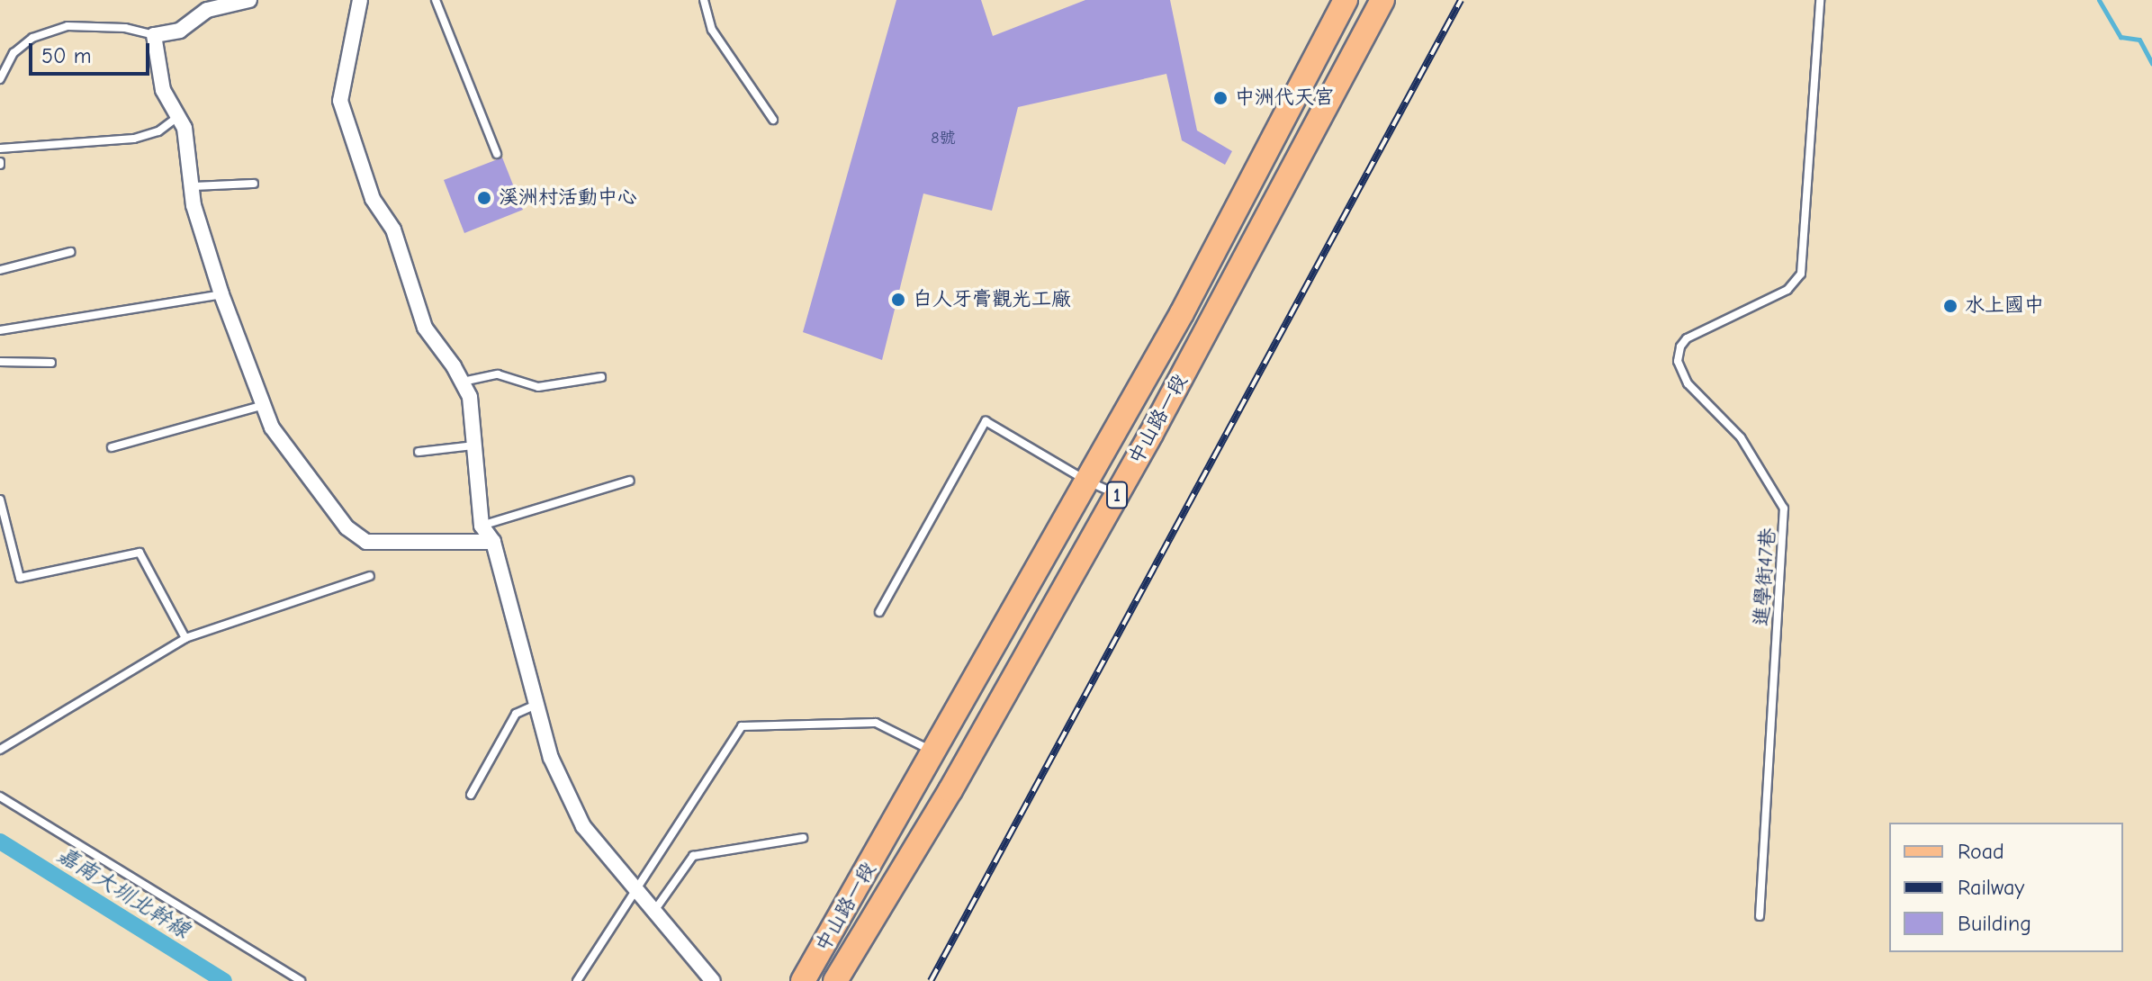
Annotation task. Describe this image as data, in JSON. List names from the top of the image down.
{
  "streets": {
    "main road": ["中山路一段", "1"],
    "lane": ["進學街47巷"]
  },
  "water": ["嘉南大圳北幹線"],
  "places": [
    "中洲代天宮",
    "溪洲村活動中心",
    "白人牙膏觀光工廠",
    "水上國中"
  ],
  "house_numbers": ["8號"],
  "legend": ["Road", "Railway", "Building"],
  "scale_bar": "50 m"
}
